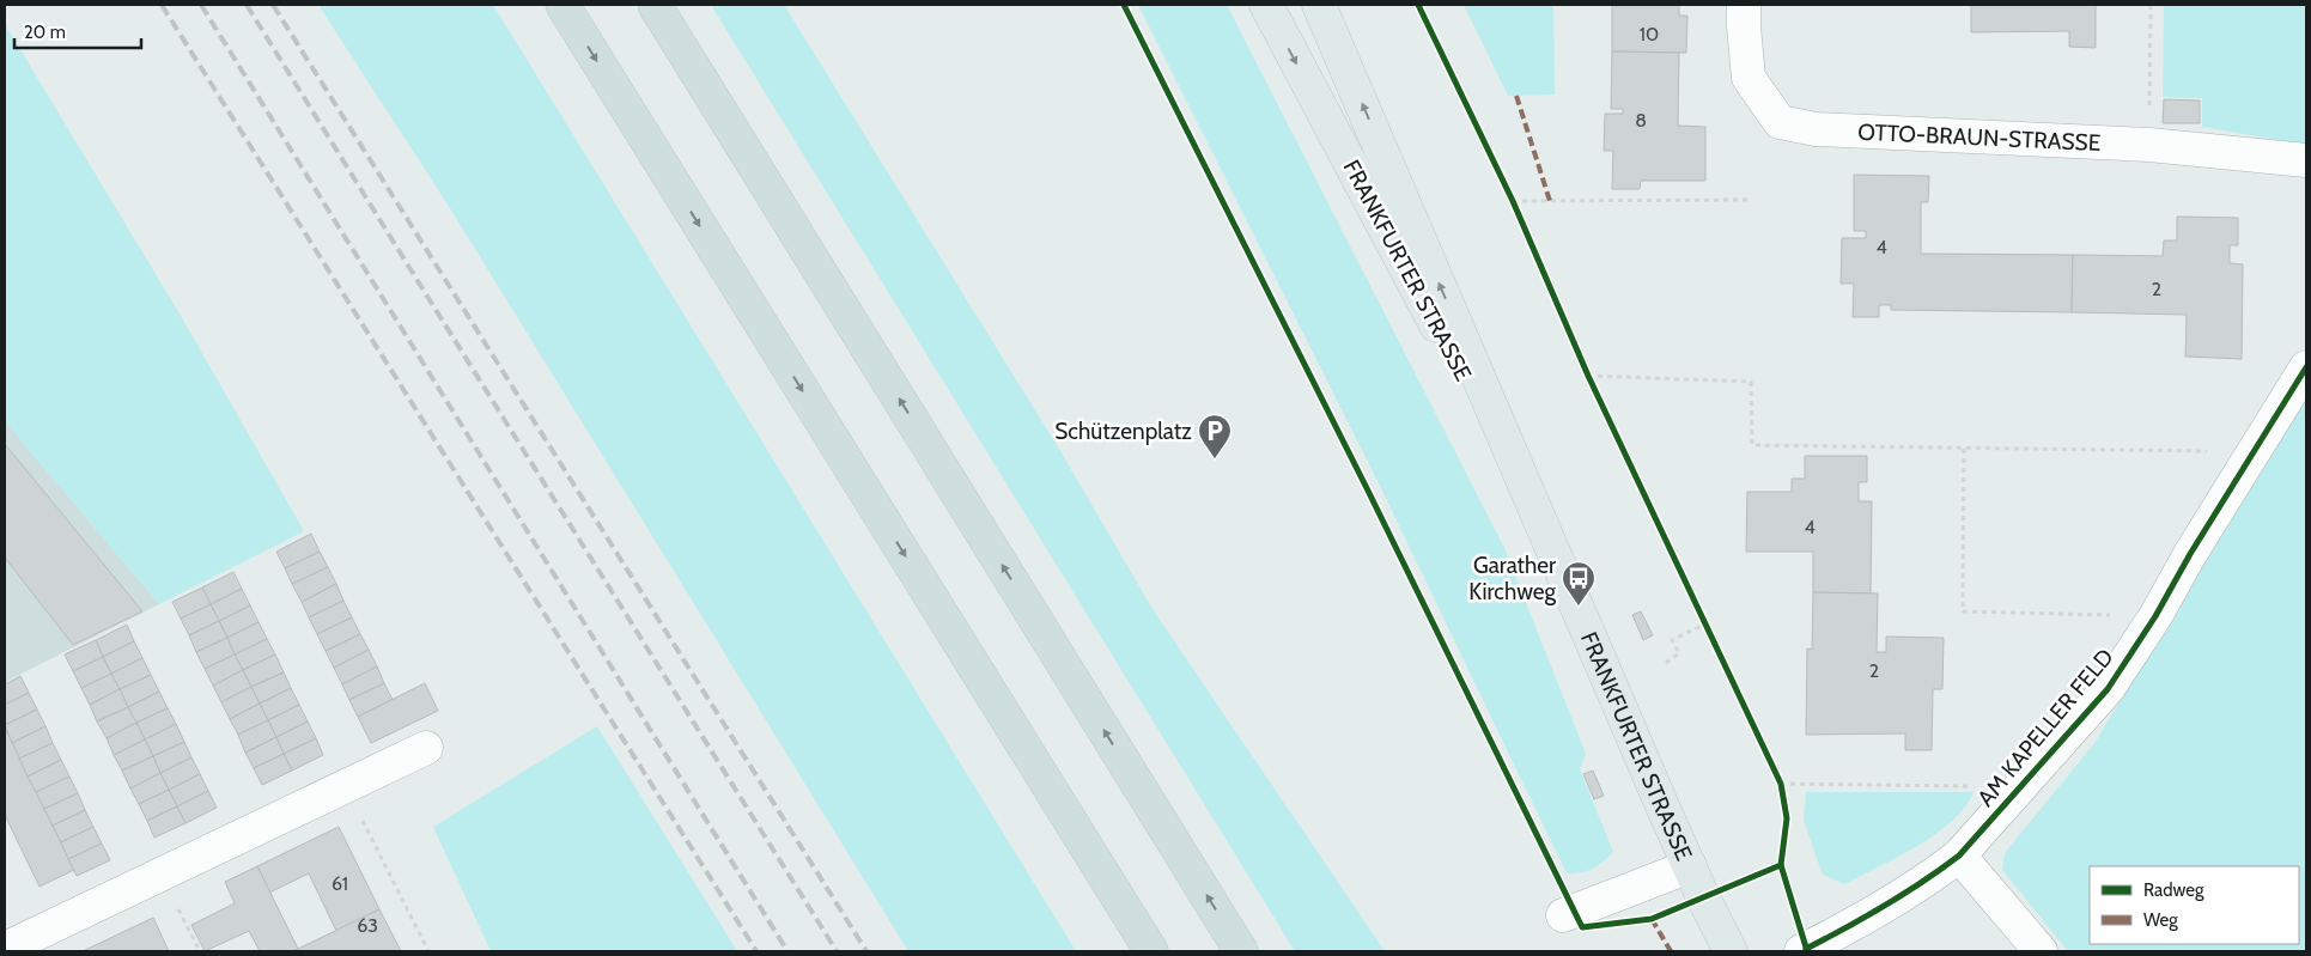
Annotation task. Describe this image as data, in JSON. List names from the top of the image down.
{
  "streets": {
    "main road": ["FRANKFURTER STRASSE"],
    "street": ["OTTO-BRAUN-STRASSE", "AM KAPELLER FELD"]
  },
  "places": {
    "parking": ["Schützenplatz"],
    "bus stop": ["Garather Kirchweg"]
  },
  "house_numbers": [
    "10",
    "8",
    "4",
    "2",
    "4",
    "2",
    "61",
    "63"
  ],
  "legend": ["Radweg", "Weg"],
  "scale_bar": "20 m"
}
